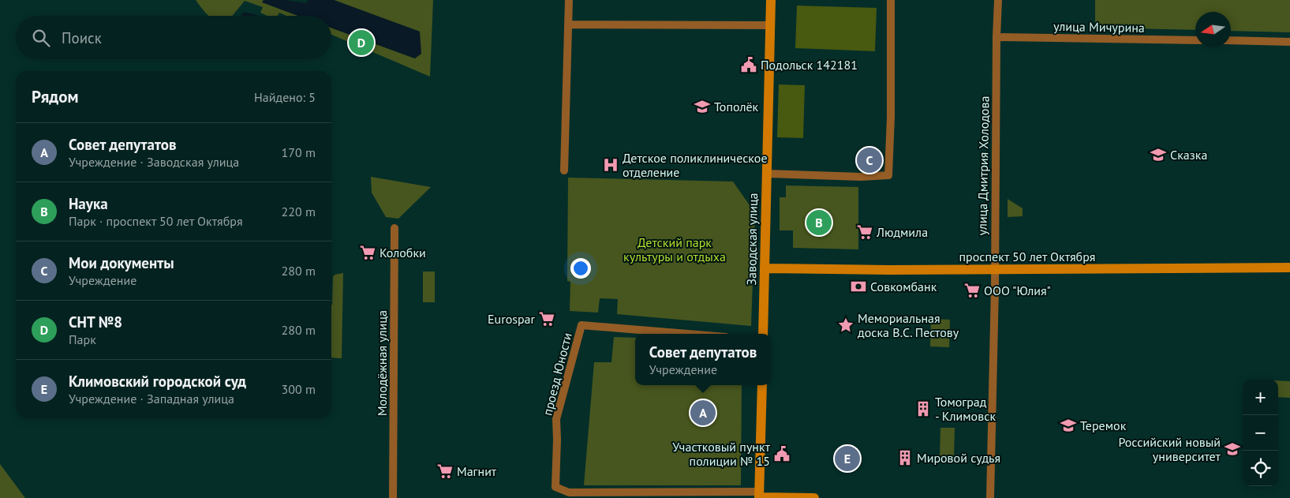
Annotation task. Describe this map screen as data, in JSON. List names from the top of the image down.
{
  "streets": {
    "main road": ["Заводская улица", "проспект 50 лет Октября"],
    "street": [
      "улица Мичурина",
      "улица Дмитрия Холодова",
      "Молодёжная улица",
      "проезд Юности"
    ]
  },
  "crossings": [
    ["улица Мичурина", "улица Дмитрия Холодова"],
    ["улица Дмитрия Холодова", "проспект 50 лет Октября"],
    ["Заводская улица", "проспект 50 лет Октября"]
  ],
  "parks": ["Детский парк культуры и отдыха"],
  "places": {
    "public building": ["Подольск 142181", "Участковый пункт полиции № 15"],
    "school or university": [
      "Тополёк",
      "Сказка",
      "Теремок",
      "Российский новый университет"
    ],
    "hospital": ["Детское поликлиническое отделение"],
    "supermarket": [
      "Людмила",
      "Колобки",
      "ООО \"Юлия\"",
      "Eurospar",
      "Магнит"
    ],
    "bank": ["Совкомбанк"],
    "place": ["Мемориальная доска В.С. Пестову"],
    "building": ["Томоград - Климовск", "Мировой судья"]
  },
  "north": "left",
  "page": {
    "search": "Поиск",
    "pins": [
      "D",
      "C",
      "B",
      "A",
      "E"
    ],
    "heading": ["Рядом", "Найдено: 5"],
    "list": [
      {
        "mark": "A",
        "name": "Совет депутатов",
        "note": "Учреждение · Заводская улица",
        "value": "170 m"
      },
      {
        "mark": "B",
        "name": "Наука",
        "note": "Парк · проспект 50 лет Октября",
        "value": "220 m"
      },
      {
        "mark": "C",
        "name": "Мои документы",
        "note": "Учреждение",
        "value": "280 m"
      },
      {
        "mark": "D",
        "name": "СНТ №8",
        "note": "Парк",
        "value": "280 m"
      },
      {
        "mark": "E",
        "name": "Климовский городской суд",
        "note": "Учреждение · Западная улица",
        "value": "300 m"
      }
    ],
    "popup": ["Совет депутатов", "Учреждение"],
    "map_buttons": ["+", "−"]
  }
}
